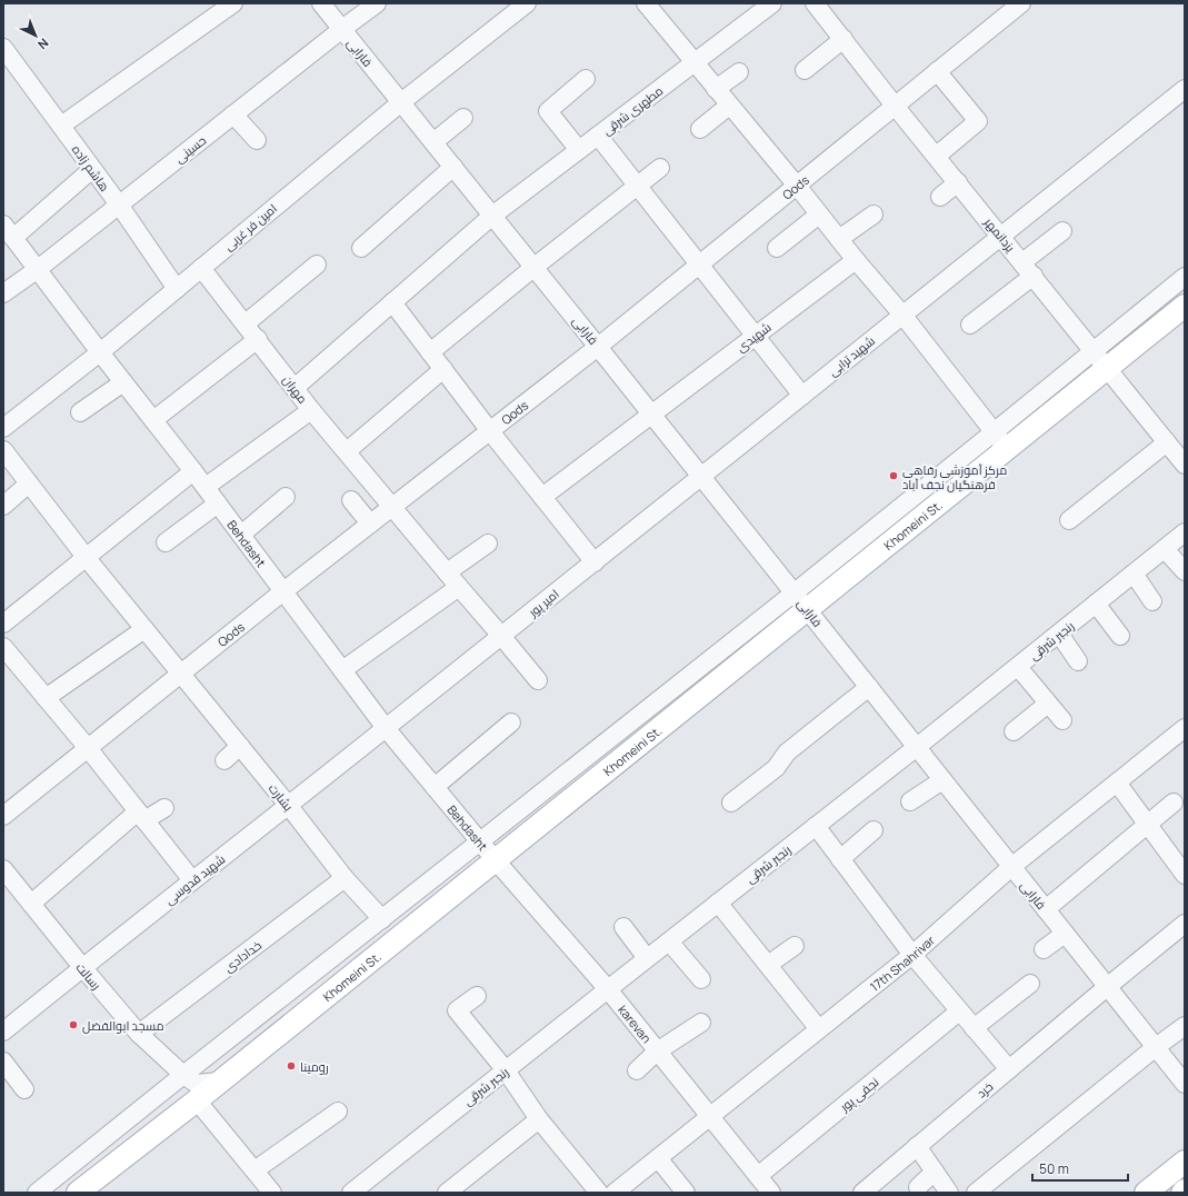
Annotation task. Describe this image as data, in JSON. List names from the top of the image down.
{
  "streets": {
    "main road": ["Khomeini St."],
    "street": [
      "فارابی",
      "مطهری شرقی",
      "حسینی",
      "هاشم زاده",
      "Qods",
      "امین فر غربی",
      "یزدانمهر",
      "شهیدی",
      "شهید ترابی",
      "مهران",
      "Behdasht",
      "امیر پور",
      "رنجبر شرقی",
      "بشارت",
      "شهید قدوسی",
      "خدادادی",
      "17th Shahrivar",
      "رسالت",
      "karevan",
      "خرد",
      "نجفی پور"
    ]
  },
  "crossings": [
    ["فارابی", "مطهری شرقی"],
    ["فارابی", "حسینی"],
    ["فارابی", "Qods"],
    ["فارابی", "امین فر غربی"],
    ["فارابی", "شهیدی"],
    ["فارابی", "شهید ترابی"],
    ["فارابی", "Khomeini St."],
    ["فارابی", "امیر پور"],
    ["فارابی", "رنجبر شرقی"],
    ["فارابی", "17th Shahrivar"],
    ["فارابی", "خرد"],
    ["مطهری شرقی", "مهران"],
    ["حسینی", "هاشم زاده"],
    ["حسینی", "Behdasht"],
    ["هاشم زاده", "امین فر غربی"],
    ["Qods", "یزدانمهر"],
    ["Qods", "مهران"],
    ["Qods", "Behdasht"],
    ["Qods", "بشارت"],
    ["امین فر غربی", "مهران"],
    ["امین فر غربی", "Behdasht"],
    ["یزدانمهر", "شهید ترابی"],
    ["یزدانمهر", "Khomeini St."],
    ["شهید ترابی", "امیر پور"],
    ["مهران", "امیر پور"],
    ["Khomeini St.", "Behdasht"],
    ["Khomeini St.", "رسالت"],
    ["Khomeini St.", "karevan"],
    ["Behdasht", "امیر پور"],
    ["Behdasht", "شهید قدوسی"],
    ["Behdasht", "karevan"],
    ["امیر پور", "شهید قدوسی"],
    ["رنجبر شرقی", "karevan"],
    ["بشارت", "شهید قدوسی"],
    ["بشارت", "خدادادی"],
    ["شهید قدوسی", "رسالت"],
    ["خدادادی", "رسالت"],
    ["17th Shahrivar", "karevan"],
    ["karevan", "نجفی پور"]
  ],
  "places": ["مرکز آموزشی رفاهی فرهنگیان نجف آباد", "مسجد ابوالفضل", "رومینا"],
  "scale_bar": "50 m",
  "north": "bottom right"
}
